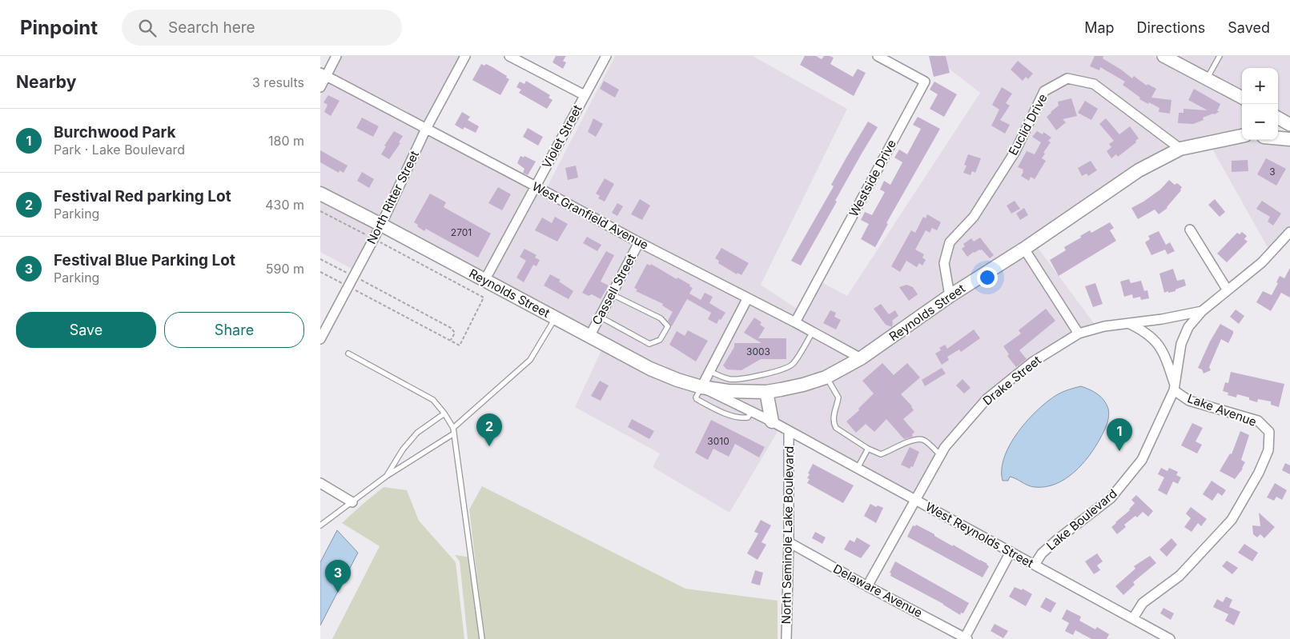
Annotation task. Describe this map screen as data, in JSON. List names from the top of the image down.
{
  "streets": {
    "main road": ["Reynolds Street"],
    "street": [
      "Euclid Drive",
      "Violet Street",
      "Westside Drive",
      "North Ritter Street",
      "West Granfield Avenue",
      "Cassell Street",
      "Drake Street",
      "Lake Avenue",
      "Lake Boulevard",
      "North Seminole Lake Boulevard",
      "West Reynolds Street",
      "Delaware Avenue"
    ]
  },
  "crossings": [
    ["Euclid Drive", "Reynolds Street"],
    ["Violet Street", "West Granfield Avenue"],
    ["Violet Street", "Reynolds Street"],
    ["Westside Drive", "West Granfield Avenue"],
    ["North Ritter Street", "West Granfield Avenue"],
    ["North Ritter Street", "Reynolds Street"],
    ["West Granfield Avenue", "Cassell Street"],
    ["West Granfield Avenue", "Reynolds Street"],
    ["Cassell Street", "Reynolds Street"],
    ["Reynolds Street", "North Seminole Lake Boulevard"],
    ["Reynolds Street", "West Reynolds Street"],
    ["Drake Street", "Lake Boulevard"],
    ["Drake Street", "West Reynolds Street"],
    ["Drake Street", "Delaware Avenue"],
    ["Lake Avenue", "Lake Boulevard"],
    ["Lake Avenue", "West Reynolds Street"],
    ["Lake Boulevard", "West Reynolds Street"],
    ["North Seminole Lake Boulevard", "West Reynolds Street"],
    ["North Seminole Lake Boulevard", "Delaware Avenue"]
  ],
  "house_numbers": [
    "3",
    "2701",
    "3003",
    "3010"
  ],
  "page": {
    "header": "Pinpoint",
    "search": "Search here",
    "nav": ["Map", "Directions", "Saved"],
    "heading": ["Nearby", "3 results"],
    "map_buttons": ["+", "−"],
    "list": [
      {
        "mark": "1",
        "name": "Burchwood Park",
        "note": "Park · Lake Boulevard",
        "value": "180 m"
      },
      {
        "mark": "2",
        "name": "Festival Red parking Lot",
        "note": "Parking",
        "value": "430 m"
      },
      {
        "mark": "3",
        "name": "Festival Blue Parking Lot",
        "note": "Parking",
        "value": "590 m"
      }
    ],
    "buttons": ["Save", "Share"],
    "pins": ["2", "1", "3"]
  }
}
